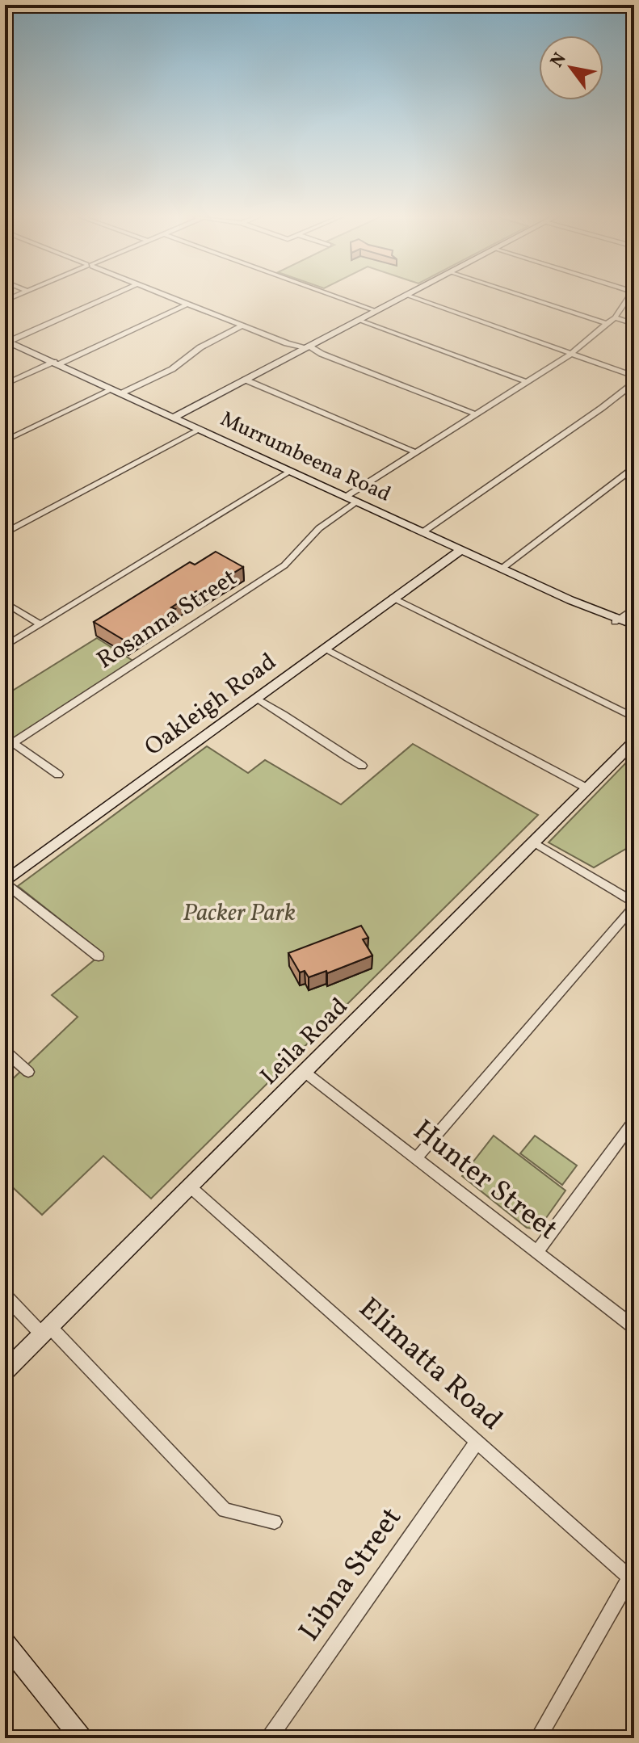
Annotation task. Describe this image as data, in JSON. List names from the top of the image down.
{
  "streets": {
    "street": [
      "Murrumbeena Road",
      "Rosanna Street",
      "Oakleigh Road",
      "Leila Road",
      "Hunter Street",
      "Elimatta Road",
      "Libna Street"
    ]
  },
  "crossings": [
    ["Murrumbeena Road", "Rosanna Street"],
    ["Murrumbeena Road", "Oakleigh Road"],
    ["Leila Road", "Hunter Street"],
    ["Leila Road", "Elimatta Road"],
    ["Elimatta Road", "Libna Street"]
  ],
  "parks": ["Packer Park"],
  "north": "top left"
}
